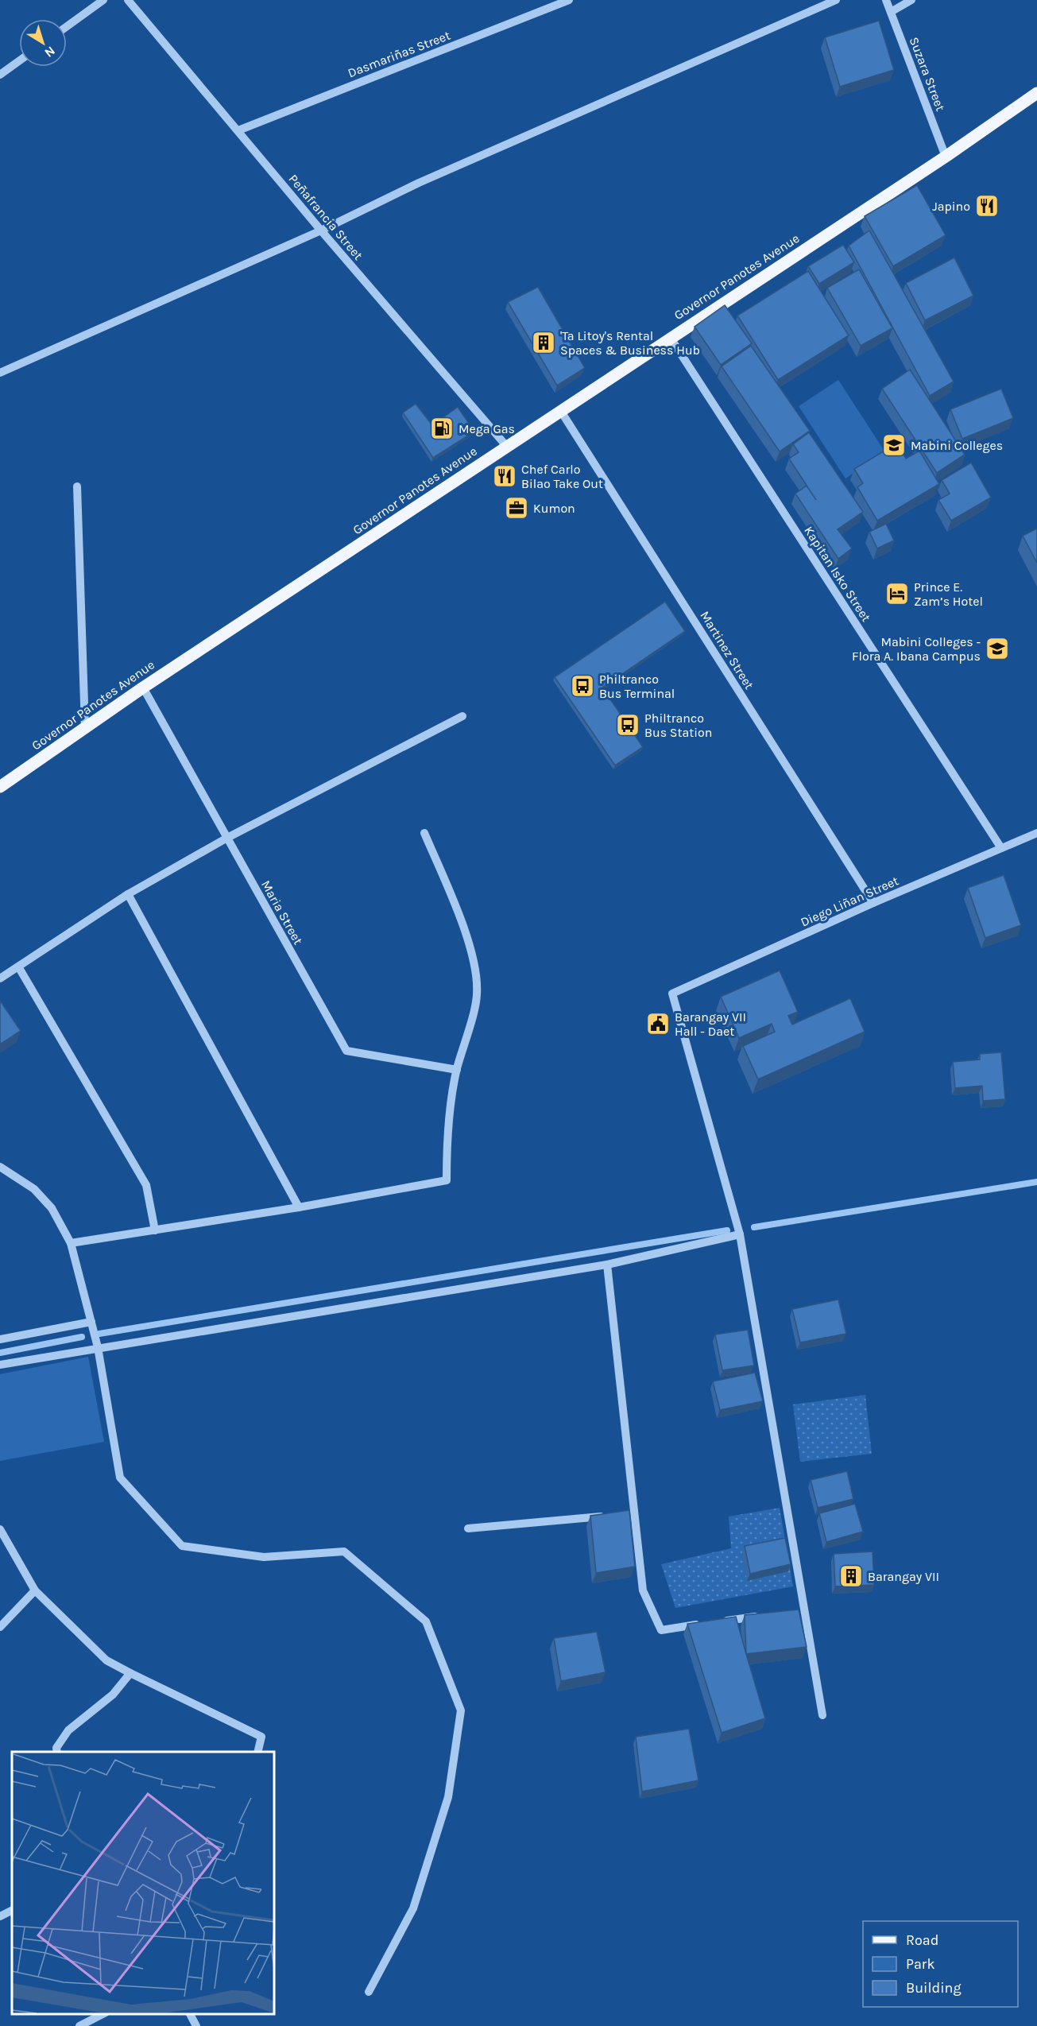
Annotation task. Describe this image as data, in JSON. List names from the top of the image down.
{
  "streets": {
    "main road": ["Governor Panotes Avenue"],
    "street": [
      "Dasmariñas Street",
      "Suzara Street",
      "Peñafrancia Street",
      "Kapitan Isko Street",
      "Martinez Street",
      "Diego Liñan Street",
      "Maria Street"
    ]
  },
  "crossings": [
    ["Dasmariñas Street", "Peñafrancia Street"],
    ["Suzara Street", "Governor Panotes Avenue"],
    ["Peñafrancia Street", "Governor Panotes Avenue"],
    ["Governor Panotes Avenue", "Kapitan Isko Street"],
    ["Governor Panotes Avenue", "Martinez Street"],
    ["Governor Panotes Avenue", "Maria Street"],
    ["Kapitan Isko Street", "Diego Liñan Street"],
    ["Martinez Street", "Diego Liñan Street"]
  ],
  "places": {
    "restaurant": ["Japino", "Chef Carlo Bilao Take Out"],
    "building": ["'Ta Litoy's Rental Spaces & Business Hub", "Barangay VII"],
    "fuel station": ["Mega Gas"],
    "school or university": ["Mabini Colleges", "Mabini Colleges - Flora A. Ibana Campus"],
    "office": ["Kumon"],
    "hotel": ["Prince E. Zam’s Hotel"],
    "bus stop": ["Philtranco Bus Terminal", "Philtranco Bus Station"],
    "public building": ["Barangay VII Hall - Daet"]
  },
  "legend": ["Road", "Park", "Building"],
  "north": "bottom right"
}
